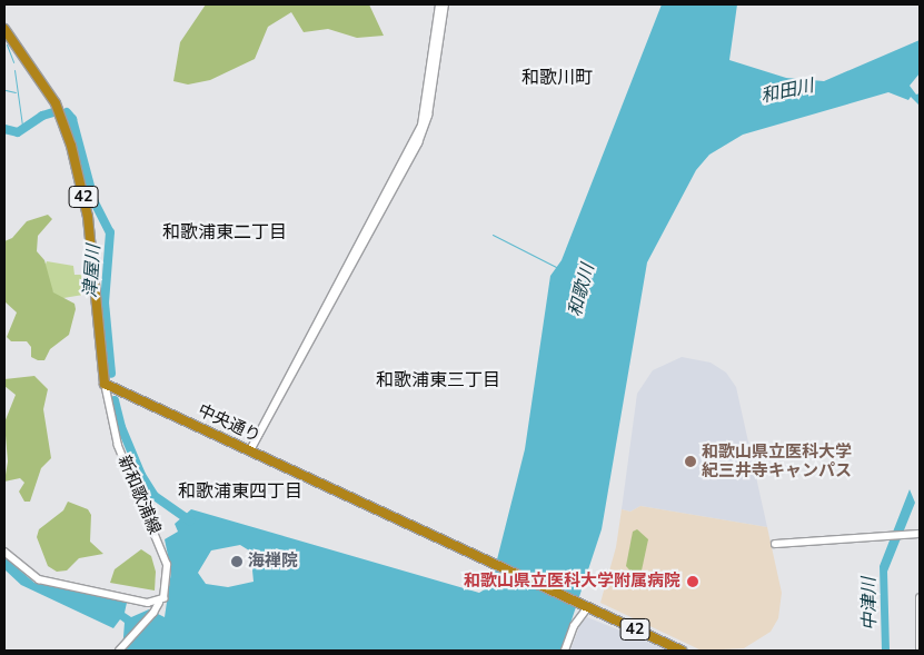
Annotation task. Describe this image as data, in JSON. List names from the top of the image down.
{
  "streets": {
    "highway": ["42", "中央通り"],
    "street": ["新和歌浦線"]
  },
  "crossings": [
    ["42", "中央通り"],
    ["42", "新和歌浦線"],
    ["中央通り", "新和歌浦線"]
  ],
  "districts": [
    "和歌川町",
    "和歌浦東二丁目",
    "和歌浦東三丁目",
    "和歌浦東四丁目"
  ],
  "water": [
    "和田川",
    "津屋川",
    "和歌川",
    "中津川"
  ],
  "places": ["和歌山県立医科大学 紀三井寺キャンパス", "海禅院", "和歌山県立医科大学附属病院"]
}
